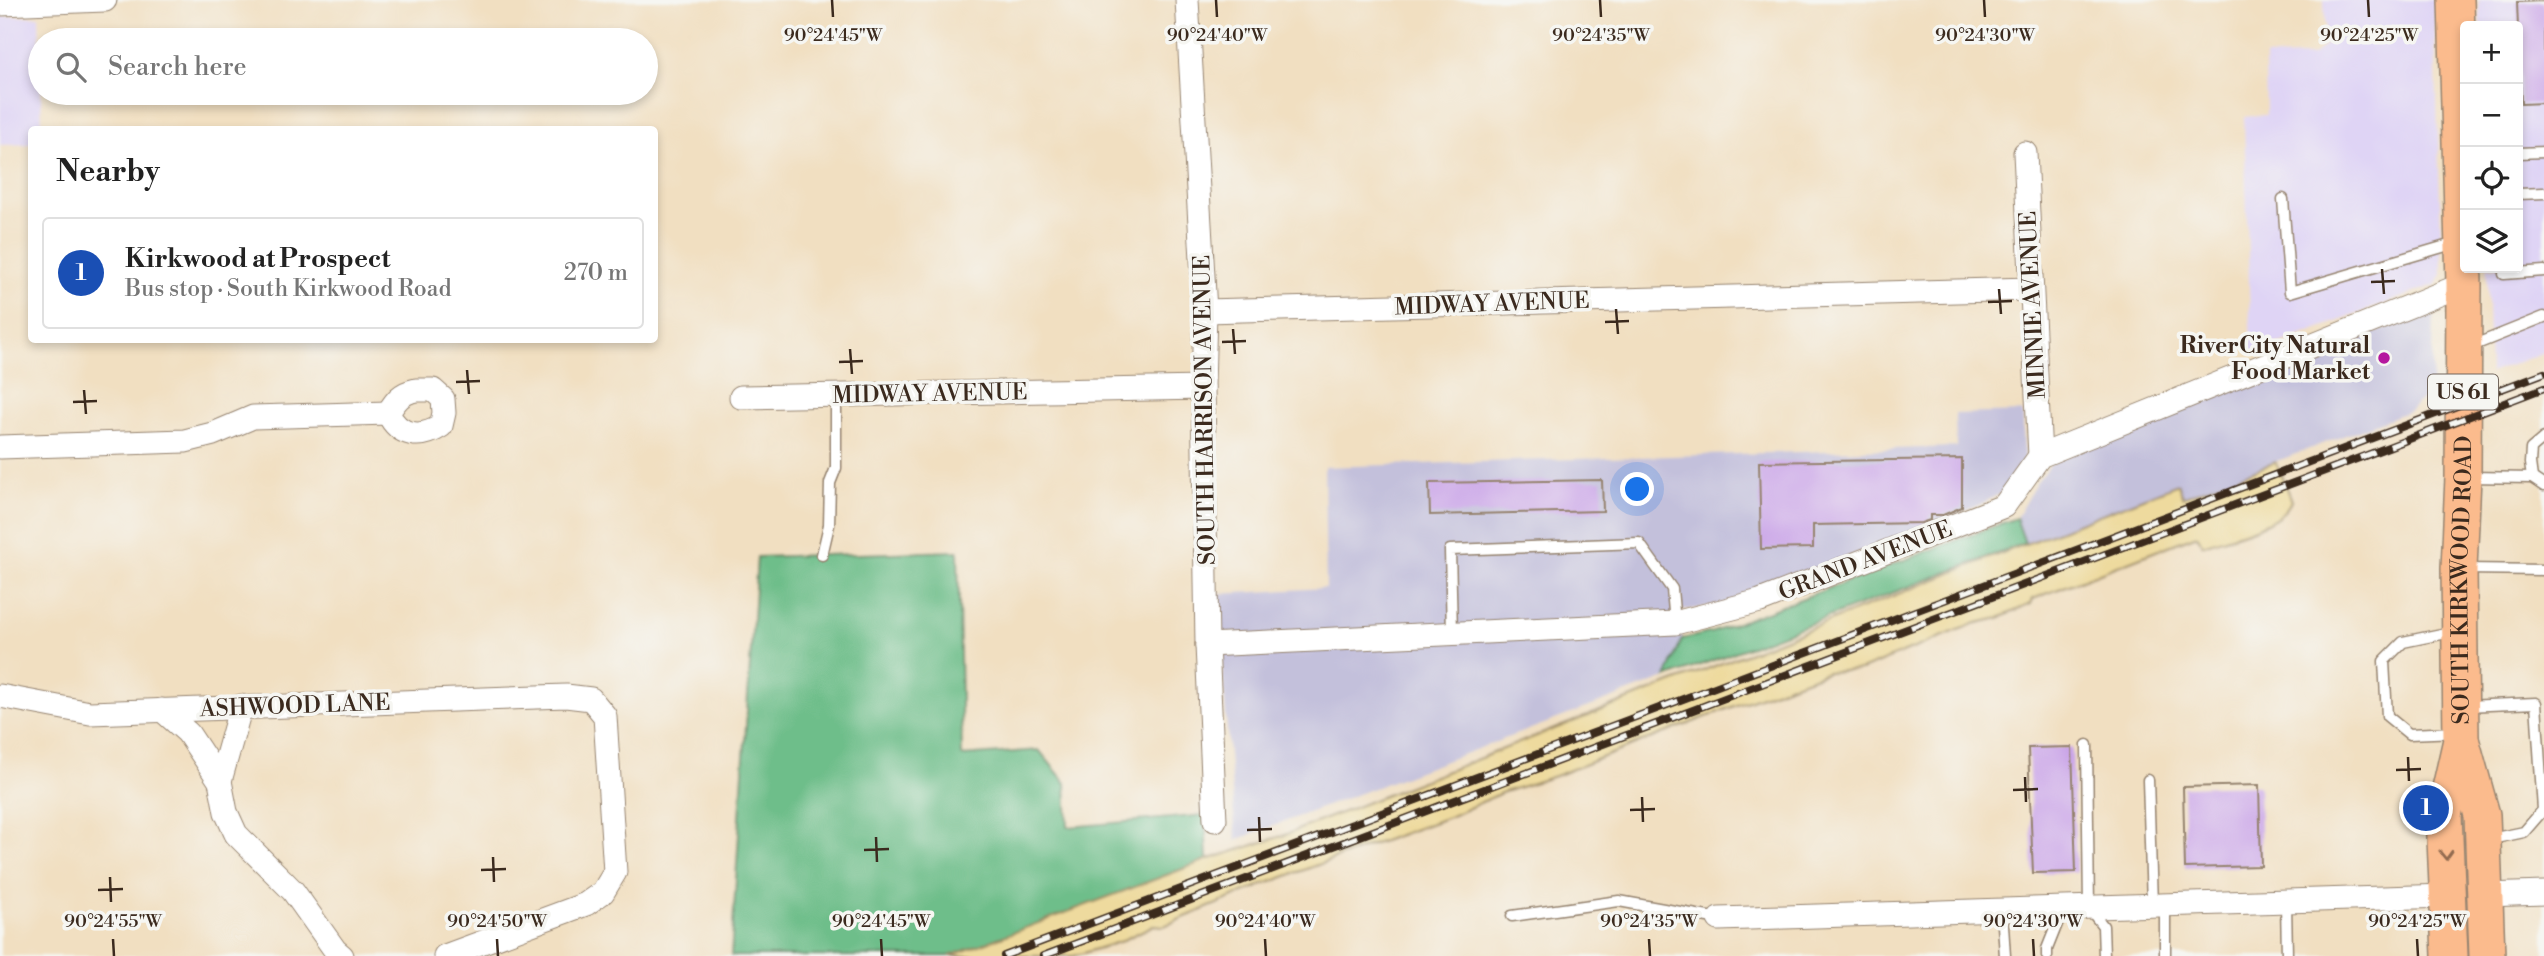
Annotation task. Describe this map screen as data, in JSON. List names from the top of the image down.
{
  "streets": {
    "main road": ["US 61", "SOUTH KIRKWOOD ROAD"],
    "street": [
      "MIDWAY AVENUE",
      "MINNIE AVENUE",
      "SOUTH HARRISON AVENUE",
      "GRAND AVENUE",
      "ASHWOOD LANE"
    ]
  },
  "crossings": [
    ["MIDWAY AVENUE", "MINNIE AVENUE"],
    ["MIDWAY AVENUE", "SOUTH HARRISON AVENUE"],
    ["MINNIE AVENUE", "GRAND AVENUE"],
    ["SOUTH HARRISON AVENUE", "GRAND AVENUE"]
  ],
  "places": ["RiverCity Natural Food Market"],
  "page": {
    "map_buttons": ["+", "−"],
    "search": "Search here",
    "heading": "Nearby",
    "list": [
      {
        "mark": "1",
        "name": "Kirkwood at Prospect",
        "note": "Bus stop · South Kirkwood Road",
        "value": "270 m"
      }
    ],
    "pins": "1"
  },
  "coordinates": [
    "90°24'45\"W",
    "90°24'40\"W",
    "90°24'35\"W",
    "90°24'30\"W",
    "90°24'25\"W",
    "90°24'55\"W",
    "90°24'50\"W"
  ]
}
